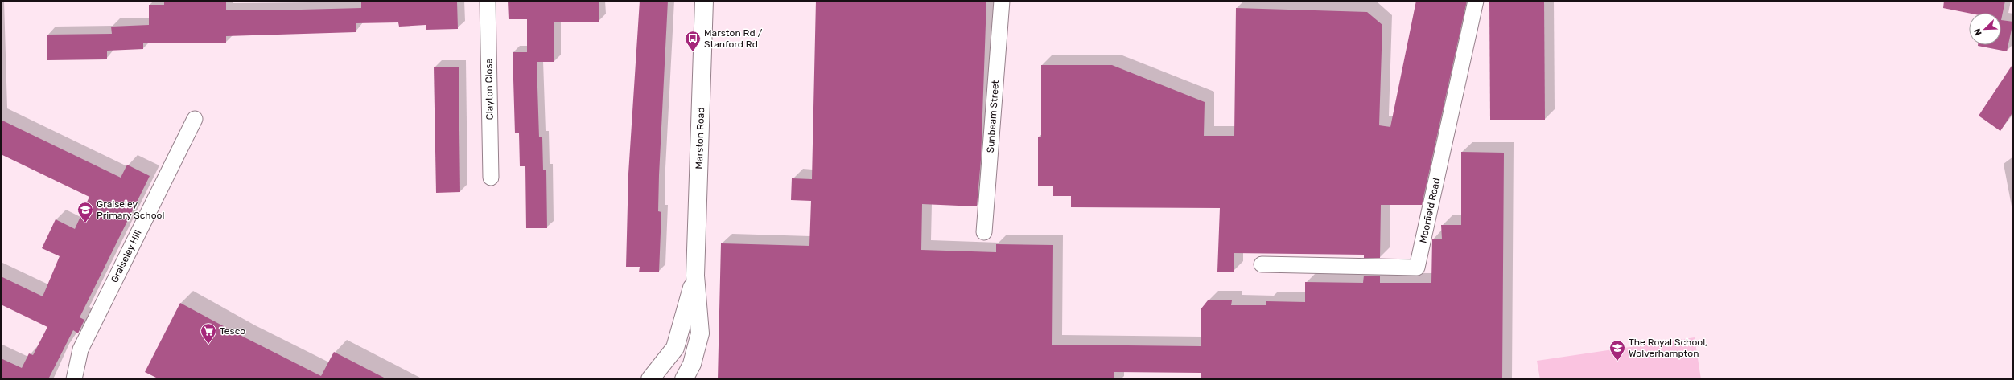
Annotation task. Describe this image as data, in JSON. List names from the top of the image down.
{
  "streets": {
    "street": [
      "Clayton Close",
      "Sunbeam Street",
      "Marston Road",
      "Moorfield Road",
      "Graiseley Hill"
    ]
  },
  "places": {
    "bus stop": ["Marston Rd / Stanford Rd"],
    "school or university": ["Graiseley Primary School", "The Royal School, Wolverhampton"],
    "supermarket": ["Tesco"]
  },
  "north": "bottom left"
}
